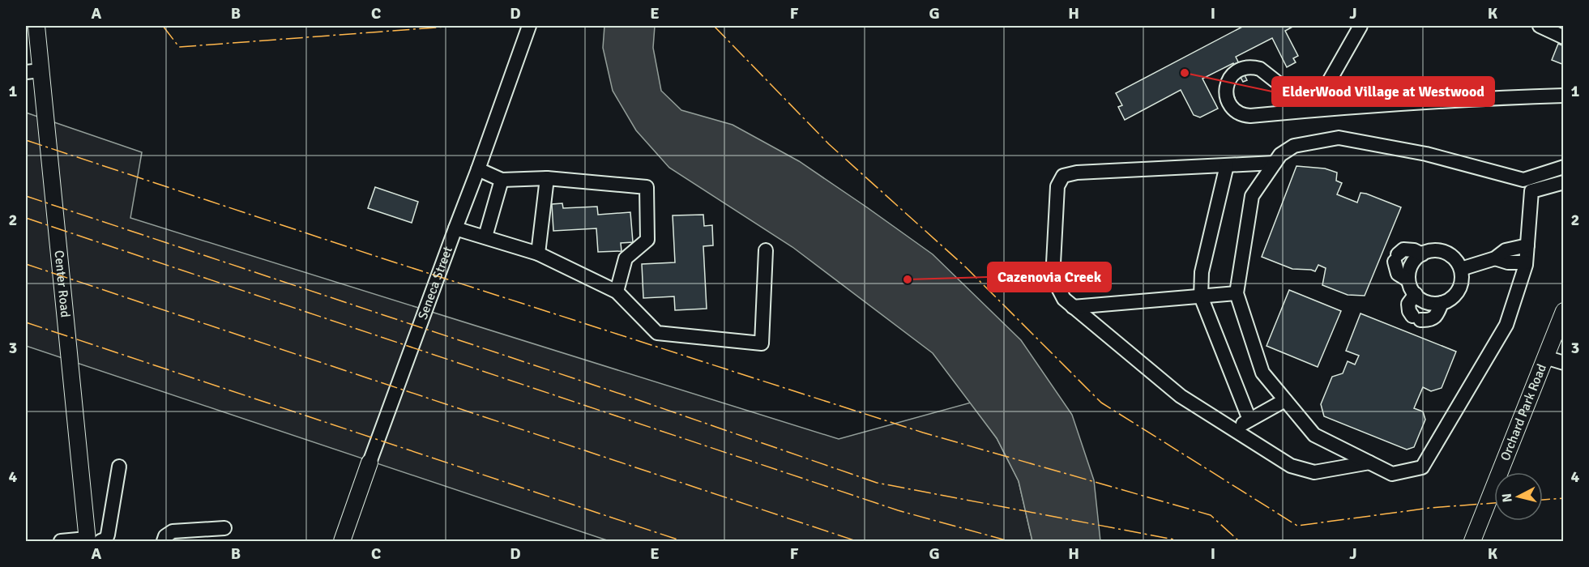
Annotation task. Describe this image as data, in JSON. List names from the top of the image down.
{
  "streets": {
    "main road": ["Center Road", "Seneca Street", "Orchard Park Road"]
  },
  "places": ["ElderWood Village at Westwood", "Cazenovia Creek"],
  "north": "left",
  "grid": {
    "columns": [
      "A",
      "B",
      "C",
      "D",
      "E",
      "F",
      "G",
      "H",
      "I",
      "J",
      "K"
    ],
    "rows": [
      "1",
      "2",
      "3",
      "4"
    ]
  }
}
